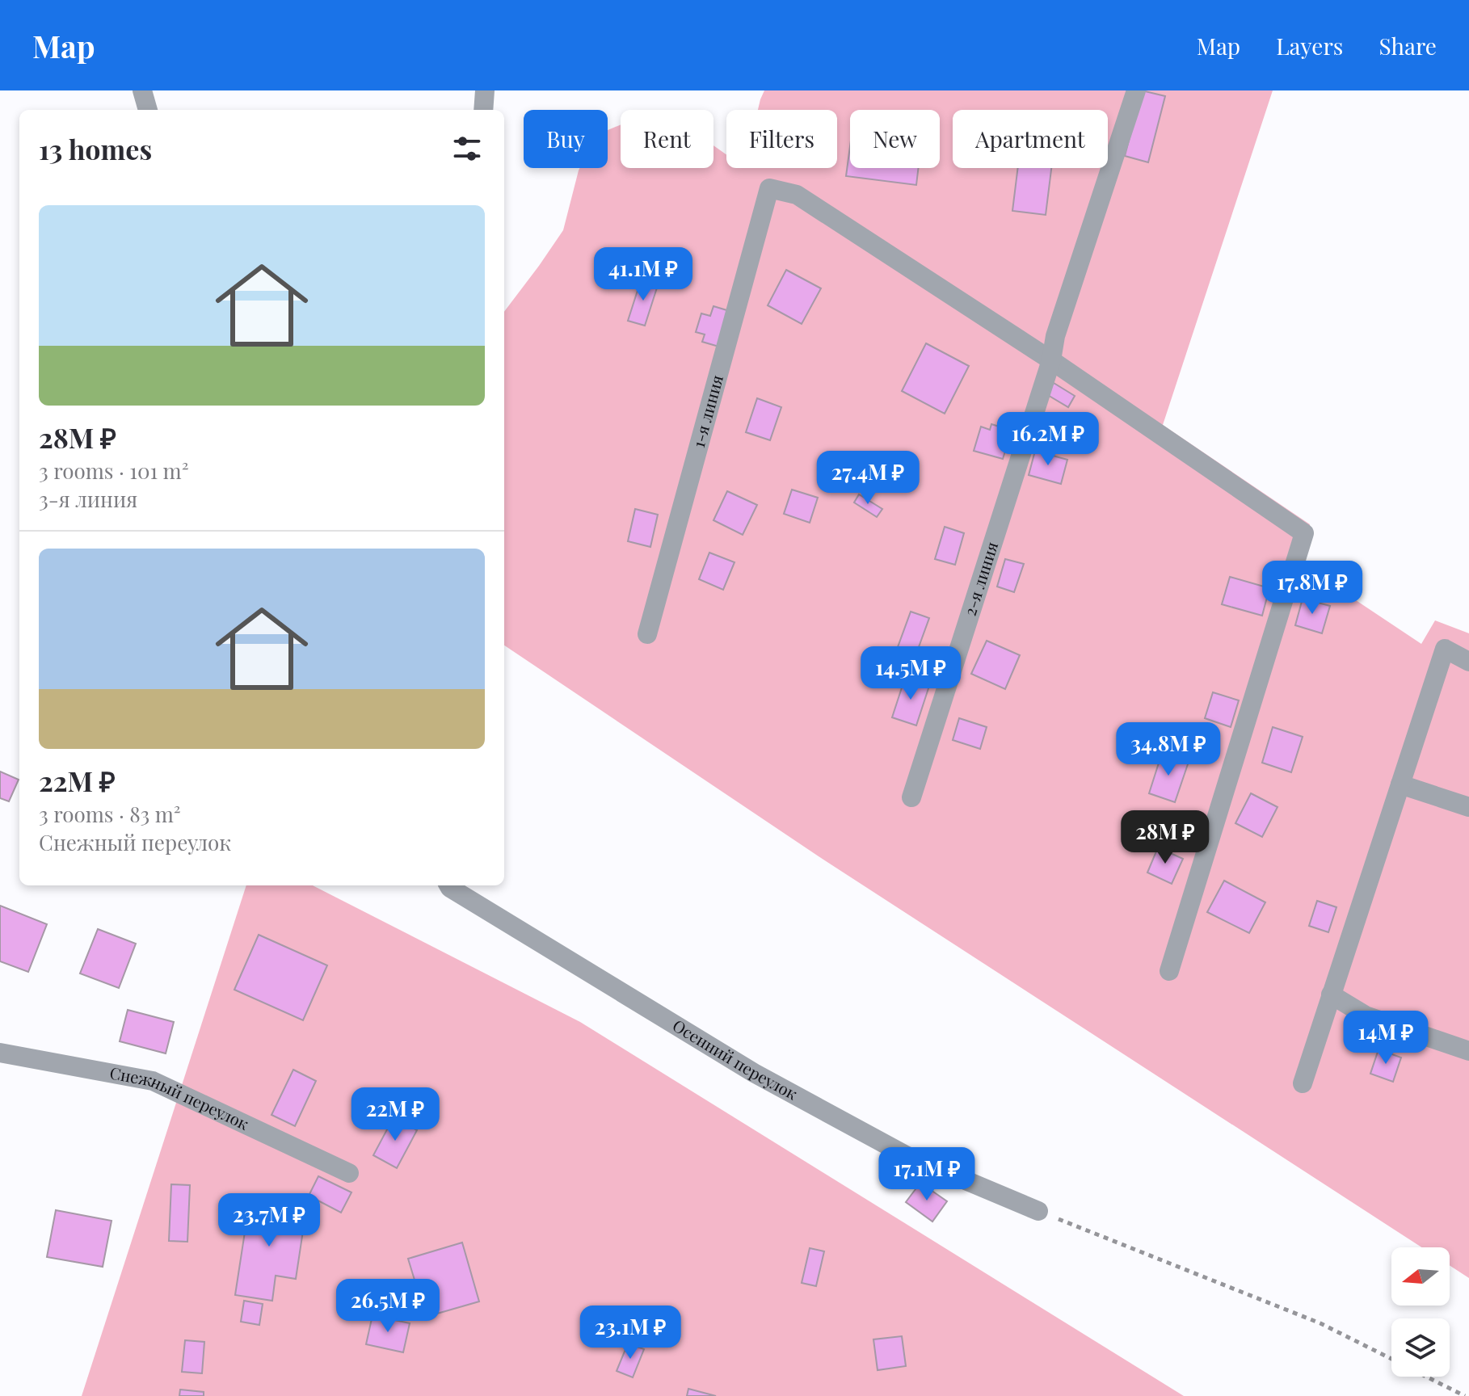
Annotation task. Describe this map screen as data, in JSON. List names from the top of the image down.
{
  "streets": {
    "street": [
      "1-я линия",
      "2-я линия",
      "Осенний переулок",
      "Снежный переулок"
    ]
  },
  "crossings": [
    ["1-я линия", "2-я линия"]
  ],
  "north": "left",
  "page": {
    "header": "Map",
    "nav": ["Map", "Layers", "Share"],
    "chip": [
      "Buy",
      "Rent",
      "Filters",
      "New",
      "Apartment"
    ],
    "heading": "13 homes",
    "list": [
      {
        "name": "28M ₽",
        "note": "3 rooms · 101 m² · 3-я линия"
      },
      {
        "name": "22M ₽",
        "note": "3 rooms · 83 m² · Снежный переулок"
      }
    ],
    "price": [
      "41.1M ₽",
      "16.2M ₽",
      "27.4M ₽",
      "17.8M ₽",
      "14.5M ₽",
      "34.8M ₽",
      "28M ₽",
      "14M ₽",
      "22M ₽",
      "17.1M ₽",
      "23.7M ₽",
      "26.5M ₽",
      "23.1M ₽"
    ]
  }
}
